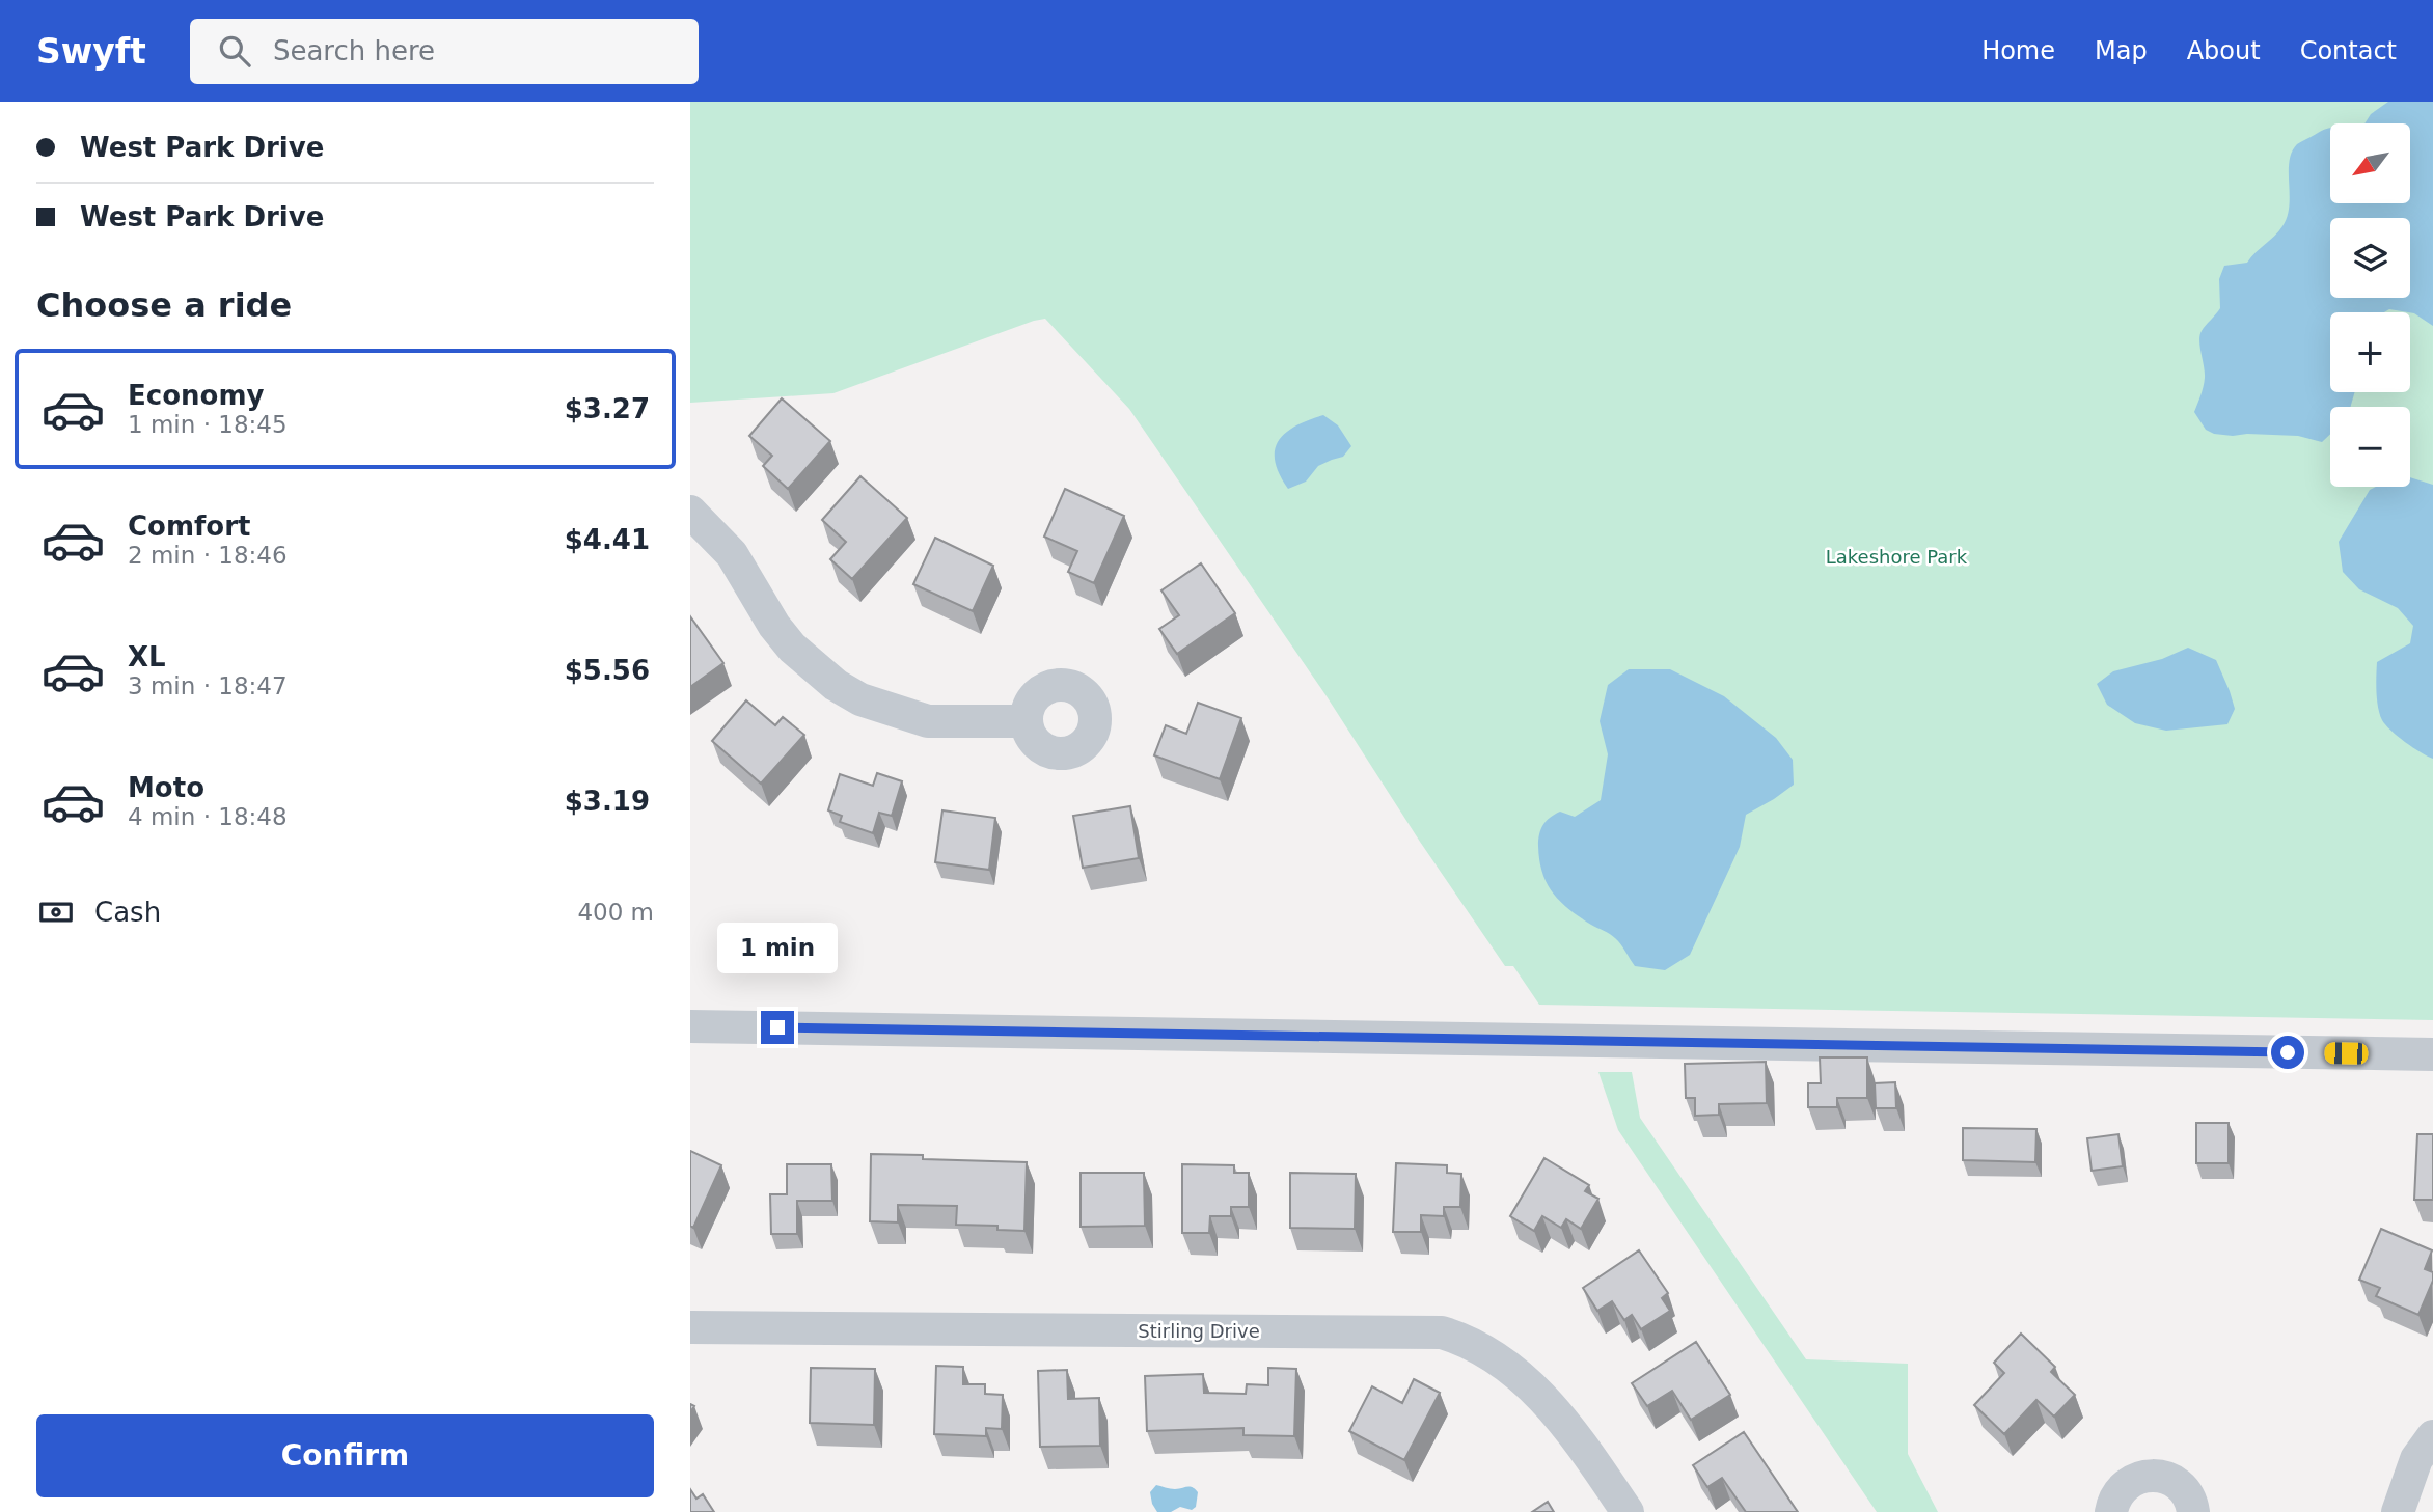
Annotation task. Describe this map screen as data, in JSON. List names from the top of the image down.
{
  "streets": {
    "street": ["Stirling Drive"]
  },
  "parks": ["Lakeshore Park"],
  "north": "bottom left",
  "page": {
    "header": "Swyft",
    "search": "Search here",
    "nav": [
      "Home",
      "Map",
      "About",
      "Contact"
    ],
    "banner": ["West Park Drive", "West Park Drive"],
    "map_buttons": ["+", "−"],
    "heading": "Choose a ride",
    "list": [
      {
        "name": "Economy",
        "note": "1 min · 18:45",
        "value": "$3.27"
      },
      {
        "name": "Comfort",
        "note": "2 min · 18:46",
        "value": "$4.41"
      },
      {
        "name": "XL",
        "note": "3 min · 18:47",
        "value": "$5.56"
      },
      {
        "name": "Moto",
        "note": "4 min · 18:48",
        "value": "$3.19"
      }
    ],
    "pay": ["Cash", "400 m"],
    "bubble": "1 min",
    "buttons": "Confirm"
  }
}
